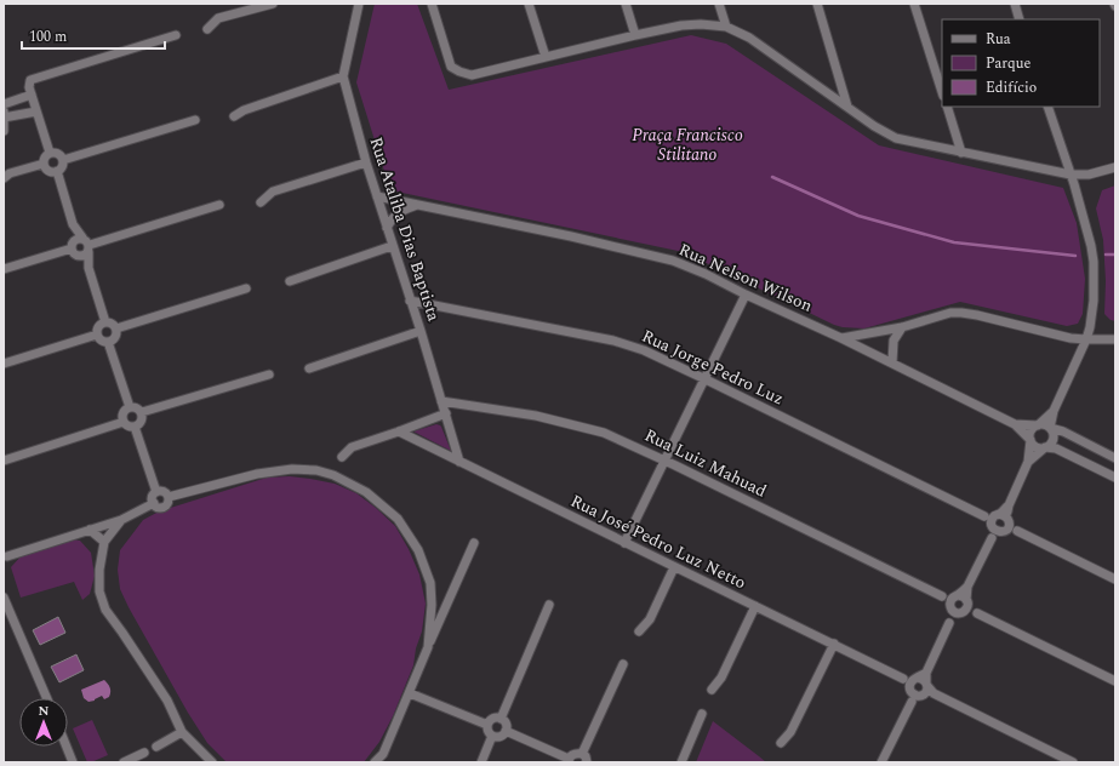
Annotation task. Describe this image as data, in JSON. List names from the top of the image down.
{
  "streets": {
    "street": [
      "Rua Ataliba Dias Baptista",
      "Rua Nelson Wilson",
      "Rua Jorge Pedro Luz",
      "Rua Luiz Mahuad",
      "Rua José Pedro Luz Netto"
    ]
  },
  "crossings": [
    ["Rua Ataliba Dias Baptista", "Rua Nelson Wilson"],
    ["Rua Ataliba Dias Baptista", "Rua Jorge Pedro Luz"],
    ["Rua Ataliba Dias Baptista", "Rua Luiz Mahuad"],
    ["Rua Ataliba Dias Baptista", "Rua José Pedro Luz Netto"]
  ],
  "parks": ["Praça Francisco Stilitano"],
  "legend": ["Rua", "Parque", "Edifício"],
  "scale_bar": "100 m",
  "north": "top"
}
